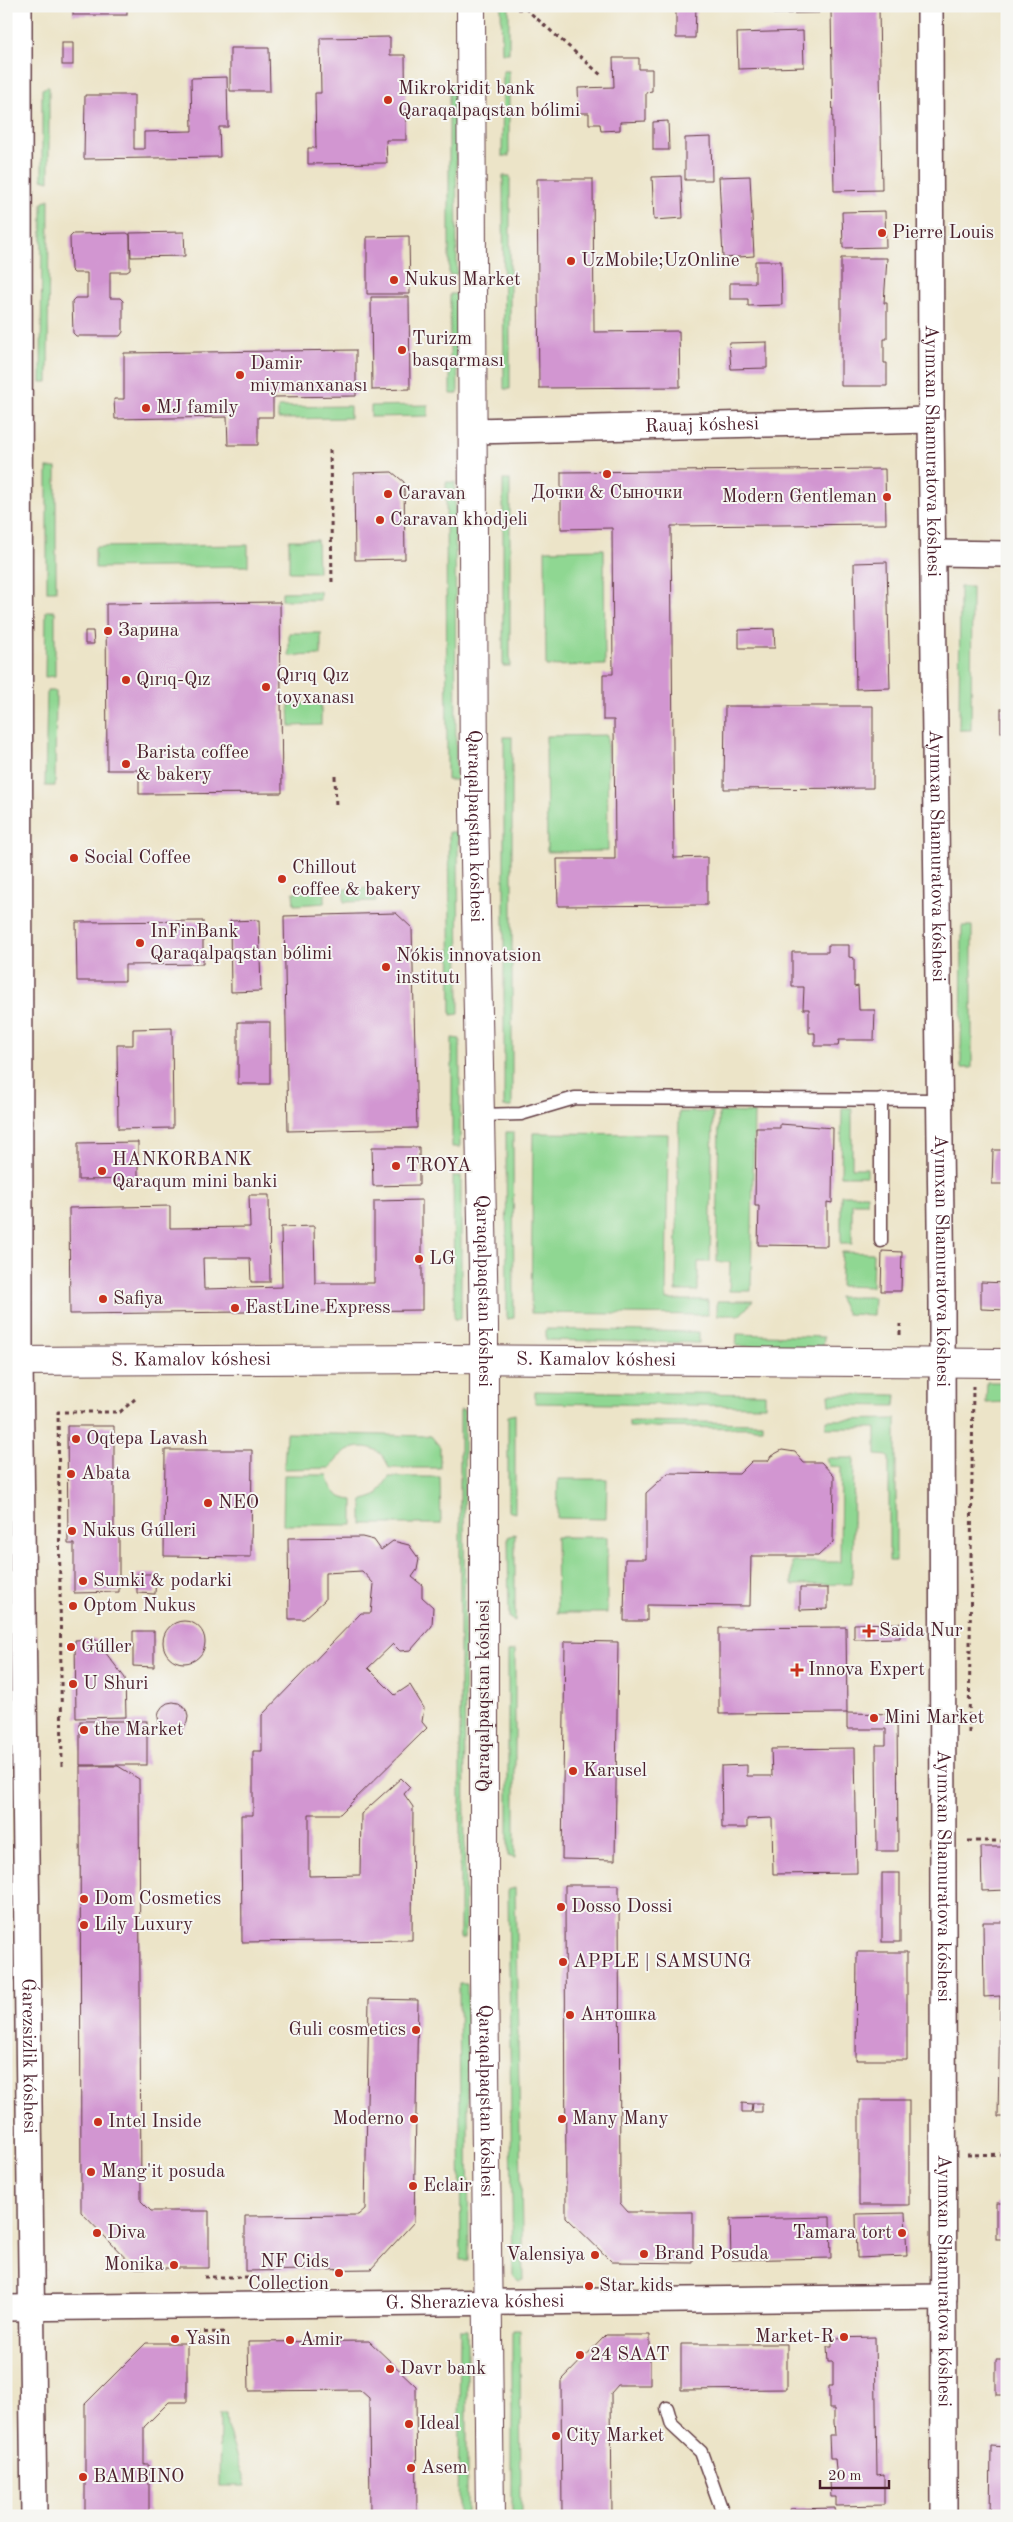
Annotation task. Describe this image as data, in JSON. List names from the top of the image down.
{
  "streets": {
    "street": [
      "Rauaj kóshesi",
      "Ayımxan Shamuratova kóshesi",
      "Qaraqalpaqstan kóshesi",
      "S. Kamalov kóshesi",
      "Ǵarezsizlik kóshesi",
      "G. Sherazieva kóshesi"
    ]
  },
  "crossings": [
    ["Rauaj kóshesi", "Ayımxan Shamuratova kóshesi"],
    ["Rauaj kóshesi", "Qaraqalpaqstan kóshesi"],
    ["Ayımxan Shamuratova kóshesi", "S. Kamalov kóshesi"],
    ["Ayımxan Shamuratova kóshesi", "G. Sherazieva kóshesi"],
    ["Qaraqalpaqstan kóshesi", "S. Kamalov kóshesi"],
    ["Qaraqalpaqstan kóshesi", "G. Sherazieva kóshesi"],
    ["S. Kamalov kóshesi", "Ǵarezsizlik kóshesi"],
    ["Ǵarezsizlik kóshesi", "G. Sherazieva kóshesi"]
  ],
  "places": {
    "other": [
      "Mikrokridit bank Qaraqalpaqstan bólimi",
      "Pierre Louis",
      "UzMobile;UzOnline",
      "Nukus Market",
      "Turizm basqarması",
      "Damir miymanxanası",
      "MJ family",
      "Дочки & Сыночки",
      "Caravan",
      "Modern Gentleman",
      "Caravan khodjeli",
      "Зарина",
      "Qırıq-Qız",
      "Qırıq Qız toyxanası",
      "Barista coffee & bakery",
      "Social Coffee",
      "Chillout coffee & bakery",
      "InFinBank Qaraqalpaqstan bólimi",
      "Nókis innovatsion institutı",
      "TROYA",
      "HANKORBANK Qaraqum mini banki",
      "LG",
      "Safiya",
      "EastLine Express",
      "Oqtepa Lavash",
      "Abata",
      "NEO",
      "Nukus Gúlleri",
      "Sumki & podarki",
      "Optom Nukus",
      "Gúller",
      "U Shuri",
      "Mini Market",
      "the Market",
      "Karusel",
      "Dom Cosmetics",
      "Dosso Dossi",
      "Lily Luxury",
      "APPLE | SAMSUNG",
      "Антошка",
      "Guli cosmetics",
      "Moderno",
      "Many Many",
      "Intel Inside",
      "Mang'it posuda",
      "Eclair",
      "Diva",
      "Tamara tort",
      "Brand Posuda",
      "Valensiya",
      "Monika",
      "NF Cids Collection",
      "Star kids",
      "Market-R",
      "Yasin",
      "Amir",
      "24 SAAT",
      "Davr bank",
      "Ideal",
      "City Market",
      "Asem",
      "BAMBINO"
    ],
    "health": ["Saida Nur", "Innova Expert"]
  },
  "scale_bar": "20 m"
}
